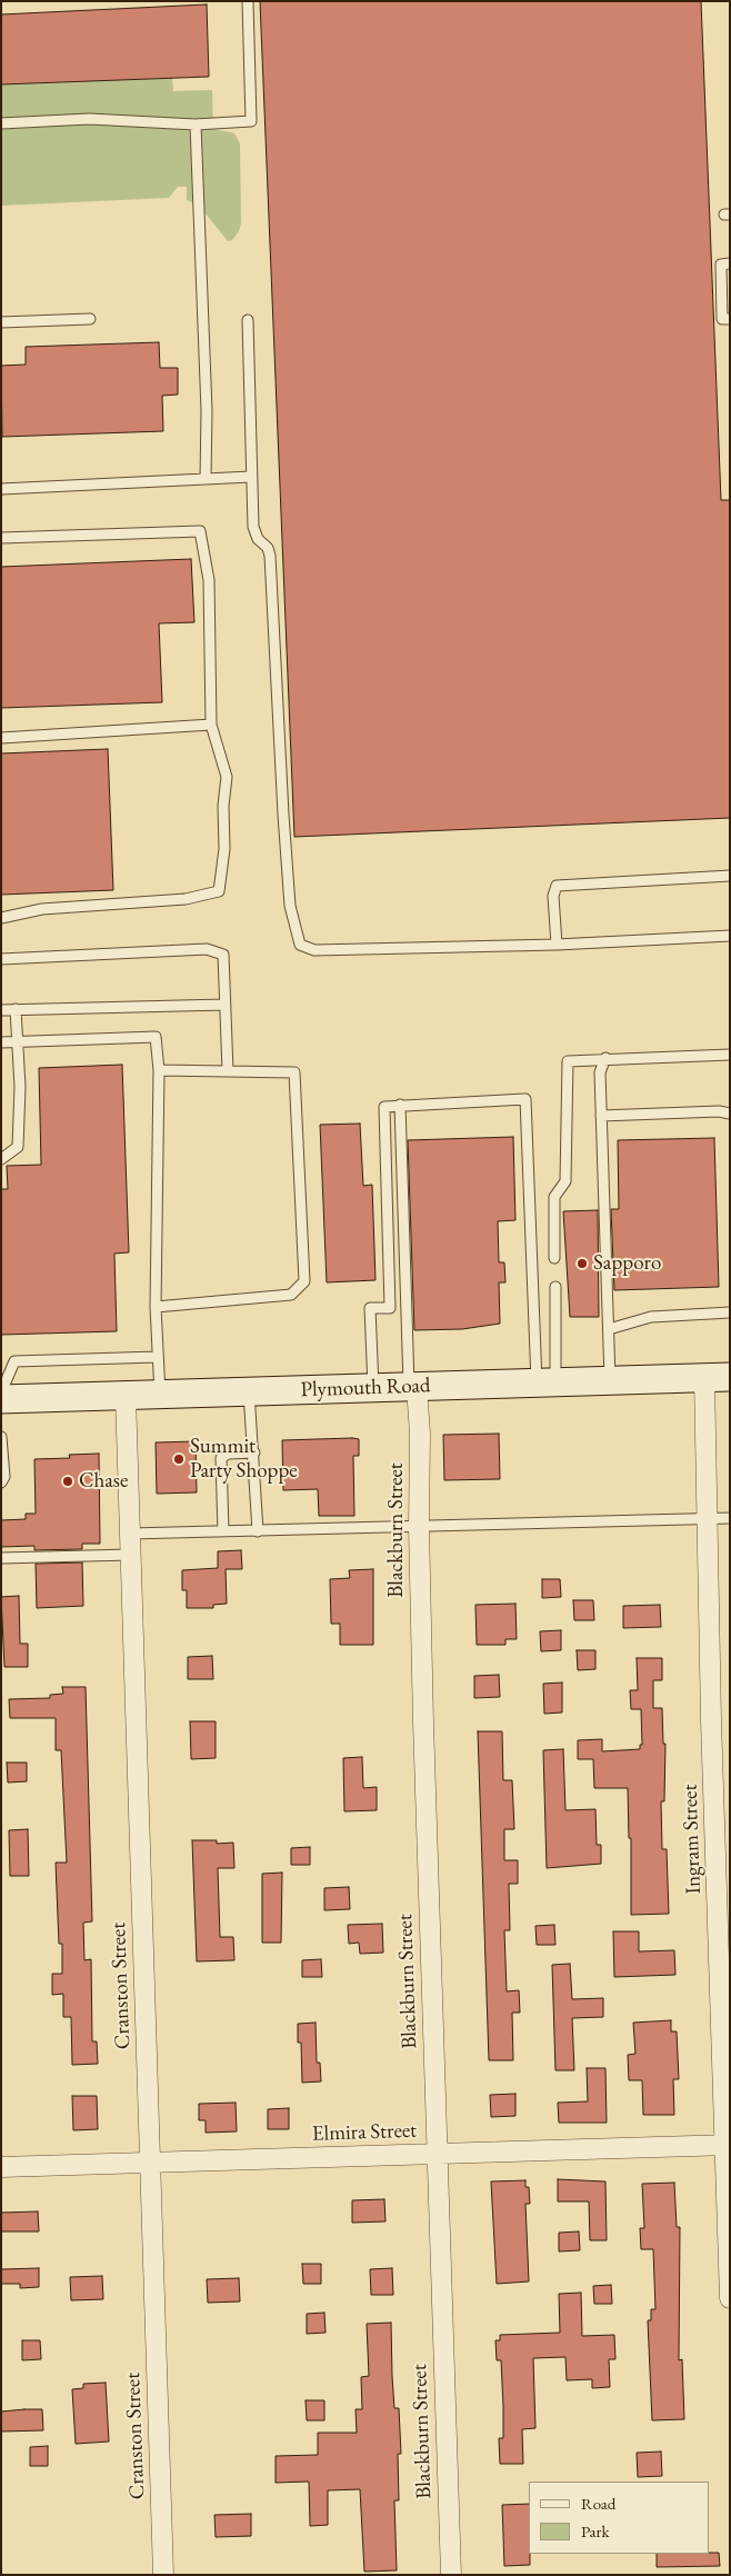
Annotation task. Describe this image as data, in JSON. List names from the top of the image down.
{
  "streets": {
    "main road": ["Plymouth Road"],
    "street": [
      "Blackburn Street",
      "Ingram Street",
      "Cranston Street",
      "Elmira Street"
    ]
  },
  "crossings": [
    ["Plymouth Road", "Blackburn Street"],
    ["Plymouth Road", "Ingram Street"],
    ["Plymouth Road", "Cranston Street"],
    ["Blackburn Street", "Elmira Street"],
    ["Ingram Street", "Elmira Street"],
    ["Cranston Street", "Elmira Street"]
  ],
  "places": ["Sapporo", "Summit Party Shoppe", "Chase"],
  "legend": ["Road", "Park"]
}
